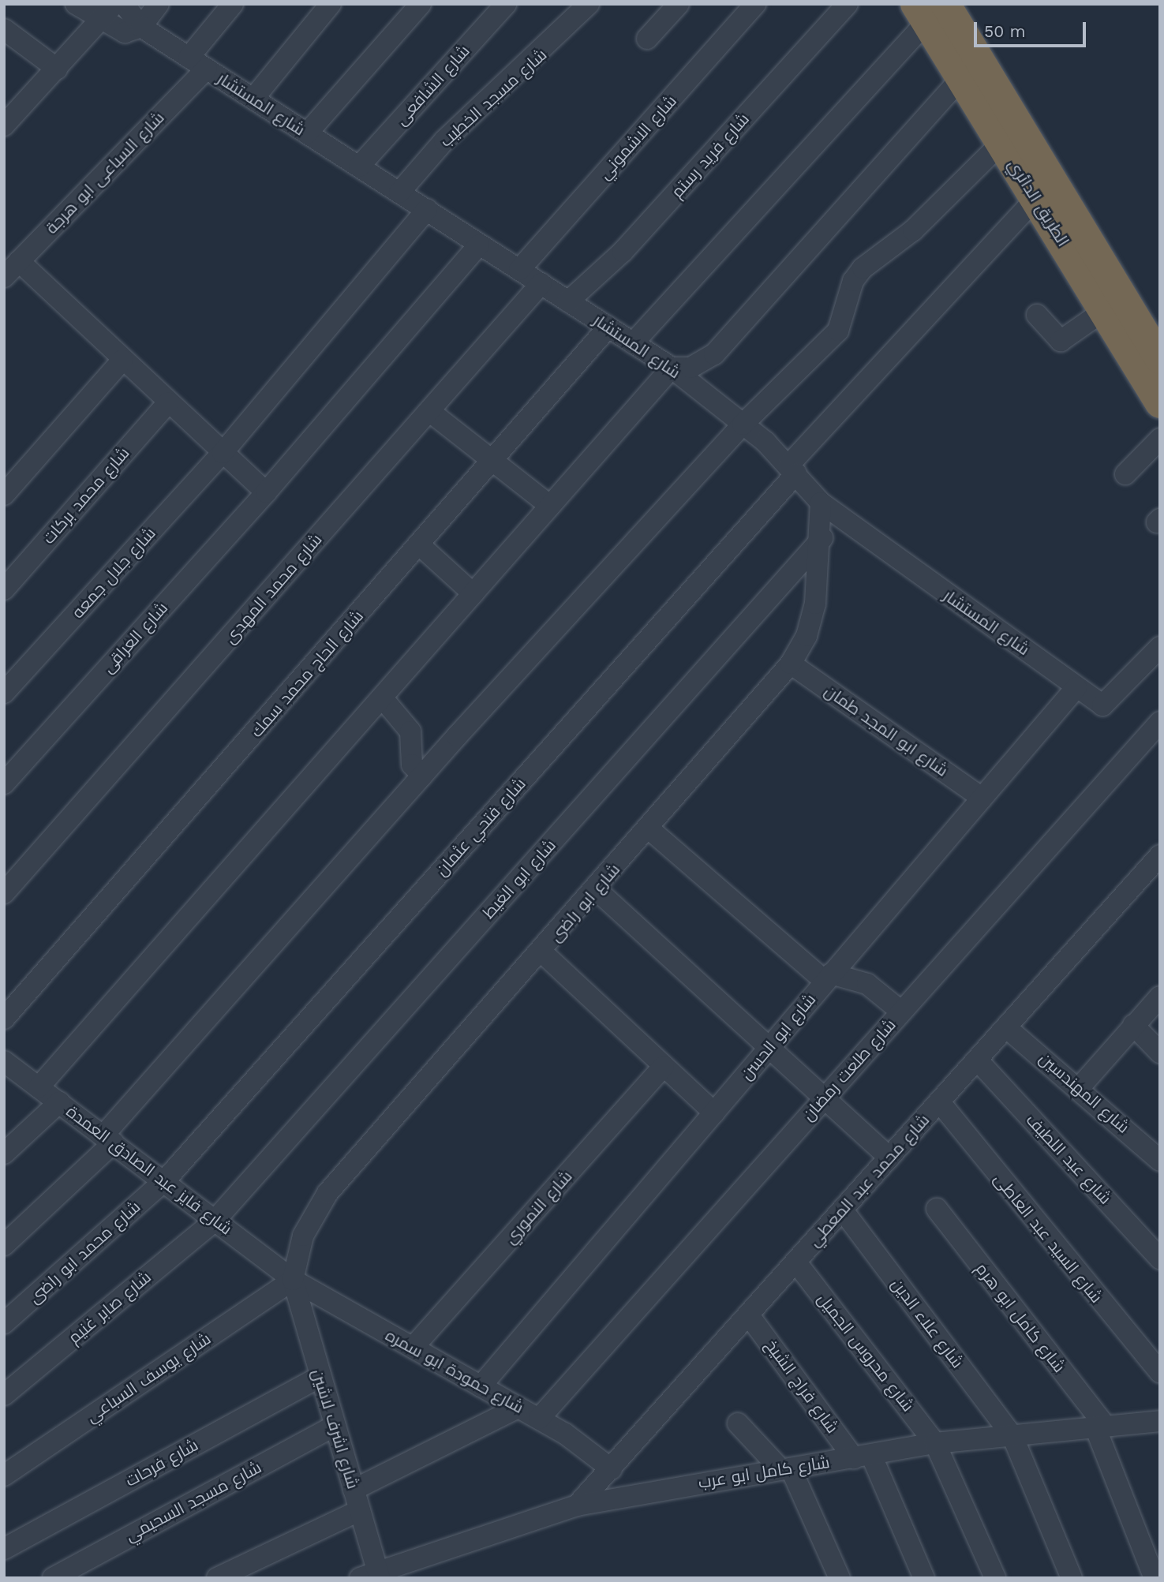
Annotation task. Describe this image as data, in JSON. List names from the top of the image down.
{
  "streets": {
    "highway": ["الطريق الدائري"],
    "street": [
      "شارع الشافعى",
      "شارع مسجد الخطيب",
      "شارع المستشار",
      "شارع الاشموني",
      "شارع فريد رستم",
      "شارع السباعى ابو هرجة",
      "شارع محمد بركات",
      "شارع جلال جمعه",
      "شارع محمد المهدى",
      "شارع العراقى",
      "شارع الحاج محمد سمك",
      "شارع ابو المجد طمان",
      "شارع فتحي عثمان",
      "شارع ابو الغيط",
      "شارع ابو راضى",
      "شارع ابو الحسن",
      "شارع طلعت رمضان",
      "شارع المهندسين",
      "شارع عبد اللطيف",
      "شارع فايز عبد الصادق العمدة",
      "شارع محمد عبد المعطي",
      "شارع النموري",
      "شارع السيد عبد العاطى",
      "شارع محمد ابو راضى",
      "شارع صابر غنيم",
      "شارع كامل ابو هرم",
      "شارع علاء الدين",
      "شارع محروس الجميل",
      "شارع حمودة ابو سمره",
      "شارع يوسف السباعي",
      "شارع فراج الشيخ",
      "شارع اشرف لاشين",
      "شارع فرحات",
      "شارع كامل ابو عرب",
      "شارع مسجد السحيمي"
    ]
  },
  "crossings": [
    ["شارع الشافعى", "شارع المستشار"],
    ["شارع مسجد الخطيب", "شارع المستشار"],
    ["شارع المستشار", "شارع الاشموني"],
    ["شارع المستشار", "شارع فريد رستم"],
    ["شارع المستشار", "شارع السباعى ابو هرجة"],
    ["شارع المستشار", "شارع جلال جمعه"],
    ["شارع المستشار", "شارع محمد المهدى"],
    ["شارع المستشار", "شارع العراقى"],
    ["شارع المستشار", "شارع الحاج محمد سمك"],
    ["شارع المستشار", "شارع فتحي عثمان"],
    ["شارع المستشار", "شارع ابو راضى"],
    ["شارع المستشار", "شارع ابو الحسن"],
    ["الطريق الدائري", "شارع فتحي عثمان"],
    ["شارع ابو المجد طمان", "شارع ابو راضى"],
    ["شارع ابو المجد طمان", "شارع ابو الحسن"],
    ["شارع فتحي عثمان", "شارع فايز عبد الصادق العمدة"],
    ["شارع فتحي عثمان", "شارع محمد ابو راضى"],
    ["شارع ابو الغيط", "شارع ابو راضى"],
    ["شارع ابو الغيط", "شارع فايز عبد الصادق العمدة"],
    ["شارع ابو الغيط", "شارع صابر غنيم"],
    ["شارع ابو راضى", "شارع فايز عبد الصادق العمدة"],
    ["شارع ابو راضى", "شارع حمودة ابو سمره"],
    ["شارع ابو راضى", "شارع يوسف السباعي"],
    ["شارع ابو راضى", "شارع اشرف لاشين"],
    ["شارع ابو الحسن", "شارع حمودة ابو سمره"],
    ["شارع طلعت رمضان", "شارع حمودة ابو سمره"],
    ["شارع المهندسين", "شارع محمد عبد المعطي"],
    ["شارع عبد اللطيف", "شارع محمد عبد المعطي"],
    ["شارع فايز عبد الصادق العمدة", "شارع محمد ابو راضى"],
    ["شارع فايز عبد الصادق العمدة", "شارع صابر غنيم"],
    ["شارع فايز عبد الصادق العمدة", "شارع حمودة ابو سمره"],
    ["شارع فايز عبد الصادق العمدة", "شارع يوسف السباعي"],
    ["شارع فايز عبد الصادق العمدة", "شارع اشرف لاشين"],
    ["شارع محمد عبد المعطي", "شارع السيد عبد العاطى"],
    ["شارع محمد عبد المعطي", "شارع علاء الدين"],
    ["شارع محمد عبد المعطي", "شارع محروس الجميل"],
    ["شارع محمد عبد المعطي", "شارع حمودة ابو سمره"],
    ["شارع محمد عبد المعطي", "شارع فراج الشيخ"],
    ["شارع محمد عبد المعطي", "شارع كامل ابو عرب"],
    ["شارع النموري", "شارع حمودة ابو سمره"],
    ["شارع كامل ابو هرم", "شارع كامل ابو عرب"],
    ["شارع علاء الدين", "شارع كامل ابو عرب"],
    ["شارع محروس الجميل", "شارع كامل ابو عرب"],
    ["شارع حمودة ابو سمره", "شارع يوسف السباعي"],
    ["شارع حمودة ابو سمره", "شارع اشرف لاشين"],
    ["شارع يوسف السباعي", "شارع اشرف لاشين"],
    ["شارع فراج الشيخ", "شارع كامل ابو عرب"],
    ["شارع اشرف لاشين", "شارع فرحات"],
    ["شارع اشرف لاشين", "شارع كامل ابو عرب"],
    ["شارع اشرف لاشين", "شارع مسجد السحيمي"]
  ],
  "scale_bar": "50 m"
}
